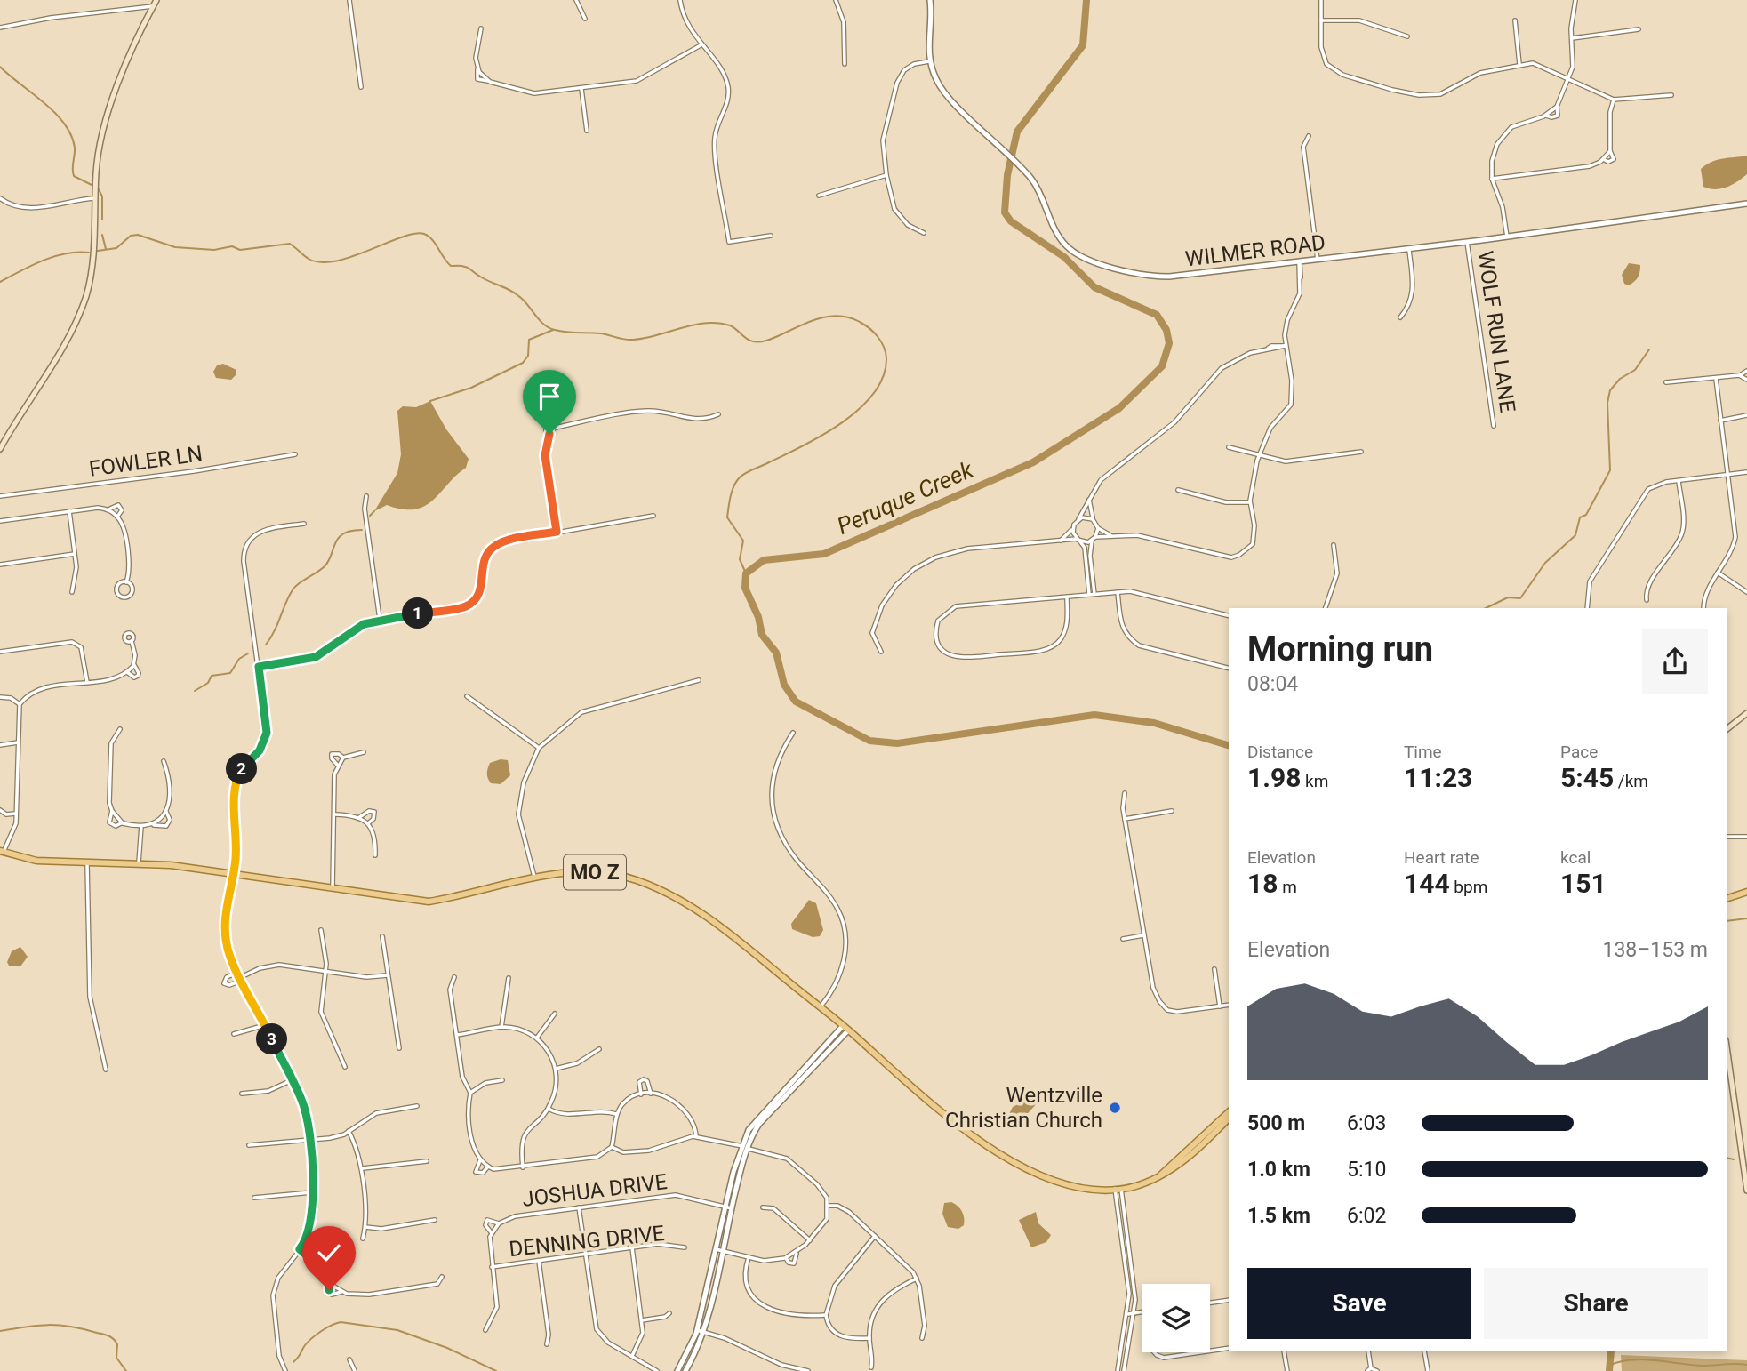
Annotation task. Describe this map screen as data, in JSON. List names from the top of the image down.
{
  "streets": {
    "main road": ["MO Z"],
    "street": [
      "WILMER ROAD",
      "WOLF RUN LANE",
      "FOWLER LN",
      "JOSHUA DRIVE",
      "DENNING DRIVE"
    ]
  },
  "crossings": [
    ["WILMER ROAD", "WOLF RUN LANE"]
  ],
  "water": ["Peruque Creek"],
  "places": ["Wentzville Christian Church"],
  "page": {
    "pins": ["1", "2", "3"],
    "heading": ["Morning run", "08:04"],
    "stats": [
      ["Distance", "1.98 km"],
      ["Time", "11:23"],
      ["Pace", "5:45 /km"],
      ["Elevation", "18 m"],
      ["Heart rate", "144 bpm"],
      ["kcal", "151"]
    ],
    "chart": ["Elevation", "138–153 m"],
    "list": [
      {
        "name": "500 m",
        "note": "6:03"
      },
      {
        "name": "1.0 km",
        "note": "5:10"
      },
      {
        "name": "1.5 km",
        "note": "6:02"
      }
    ],
    "buttons": ["Save", "Share"]
  }
}
